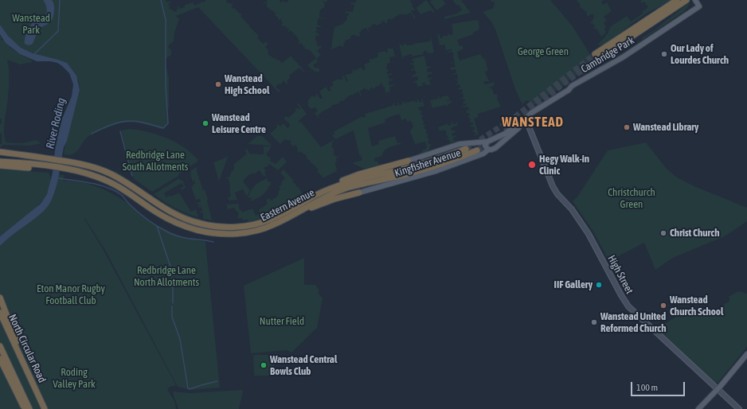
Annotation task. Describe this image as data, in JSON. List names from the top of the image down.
{
  "streets": {
    "highway": ["Eastern Avenue", "North Circular Road"],
    "main road": ["Cambridge Park", "Kingfisher Avenue"],
    "street": ["High Street"]
  },
  "crossings": [
    ["Cambridge Park", "Kingfisher Avenue"],
    ["Cambridge Park", "High Street"]
  ],
  "districts": ["WANSTEAD"],
  "water": ["River Roding"],
  "parks": [
    "Wanstead Park",
    "George Green",
    "Redbridge Lane South Allotments",
    "Christchurch Green",
    "Redbridge Lane North Allotments",
    "Eton Manor Rugby Football Club",
    "Nutter Field",
    "Roding Valley Park"
  ],
  "places": [
    "Our Lady of Lourdes Church",
    "Wanstead High School",
    "Wanstead Leisure Centre",
    "Wanstead Library",
    "Hegy Walk-in Clinic",
    "Christ Church",
    "IIF Gallery",
    "Wanstead Church School",
    "Wanstead United Reformed Church",
    "Wanstead Central Bowls Club"
  ],
  "scale_bar": "100 m"
}
